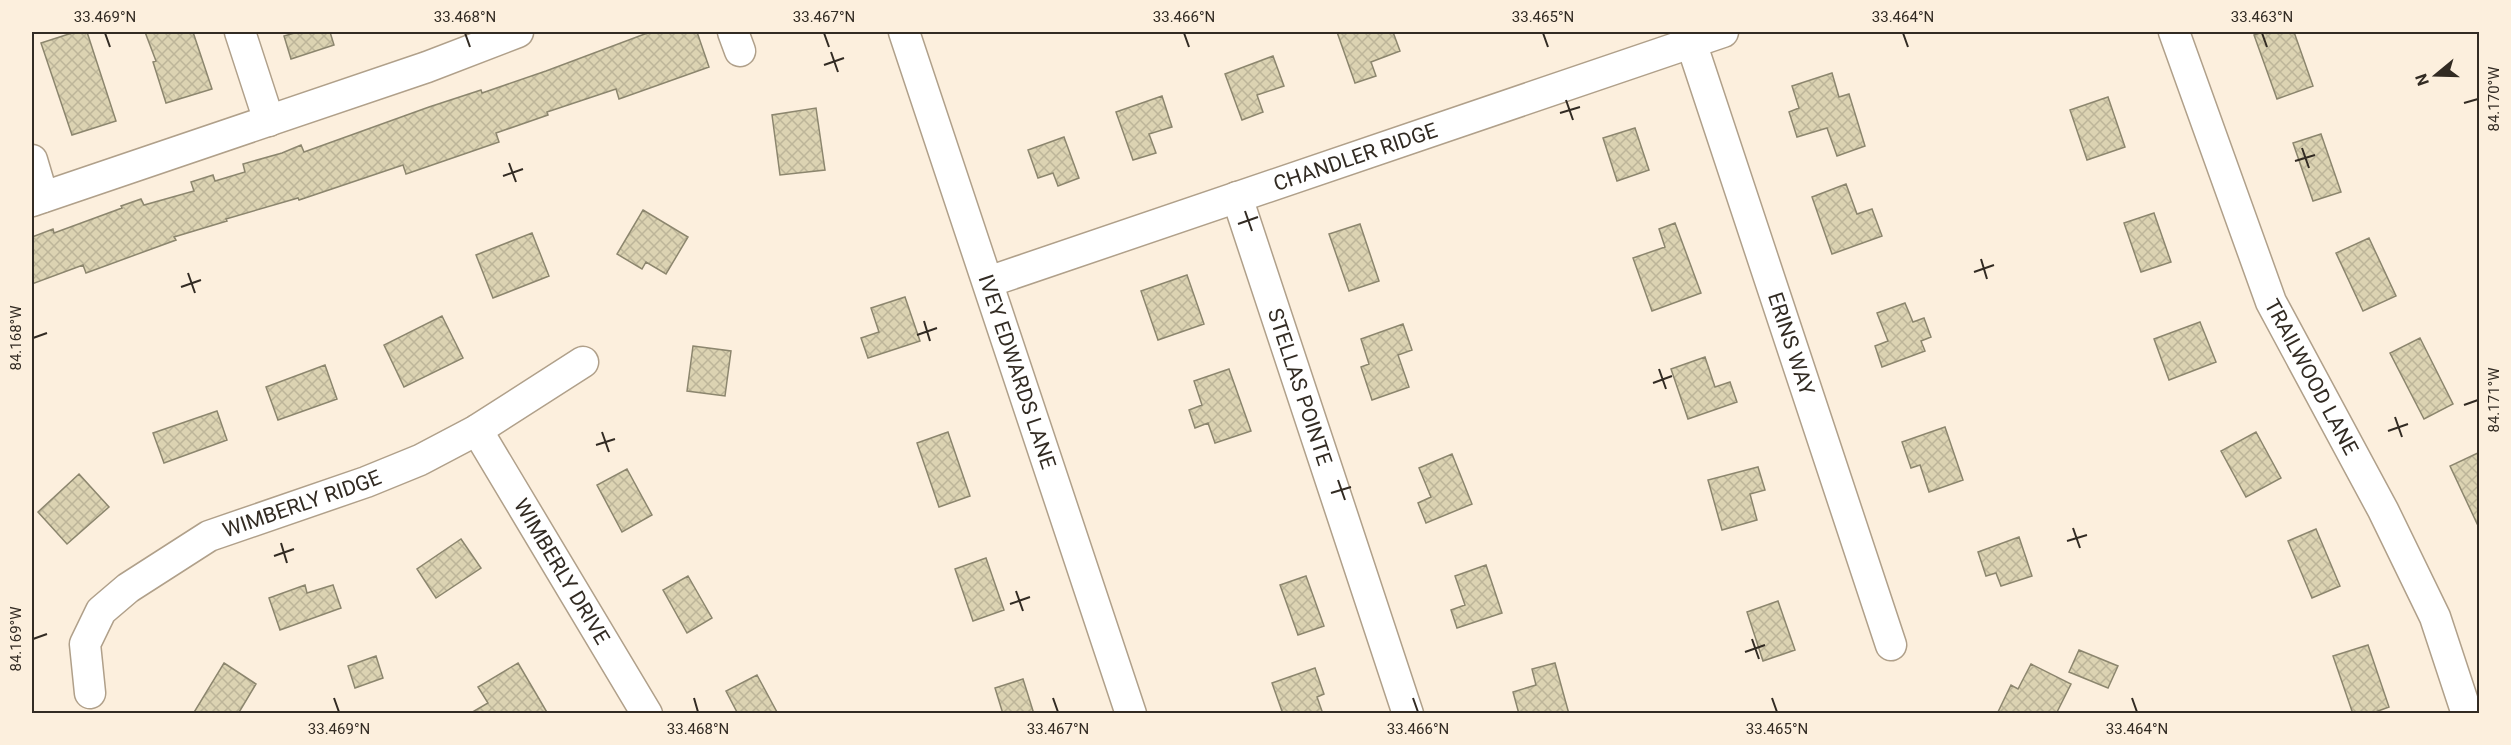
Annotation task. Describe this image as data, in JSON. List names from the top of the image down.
{
  "streets": {
    "street": [
      "CHANDLER RIDGE",
      "ERINS WAY",
      "IVEY EDWARDS LANE",
      "TRAILWOOD LANE",
      "STELLAS POINTE",
      "WIMBERLY RIDGE",
      "WIMBERLY DRIVE"
    ]
  },
  "crossings": [
    ["CHANDLER RIDGE", "ERINS WAY"],
    ["CHANDLER RIDGE", "IVEY EDWARDS LANE"],
    ["CHANDLER RIDGE", "STELLAS POINTE"],
    ["WIMBERLY RIDGE", "WIMBERLY DRIVE"]
  ],
  "north": "left",
  "coordinates": [
    "33.469°N",
    "33.468°N",
    "33.467°N",
    "33.466°N",
    "33.465°N",
    "33.464°N",
    "33.463°N",
    "84.170°W",
    "84.168°W",
    "84.171°W",
    "84.169°W"
  ]
}
